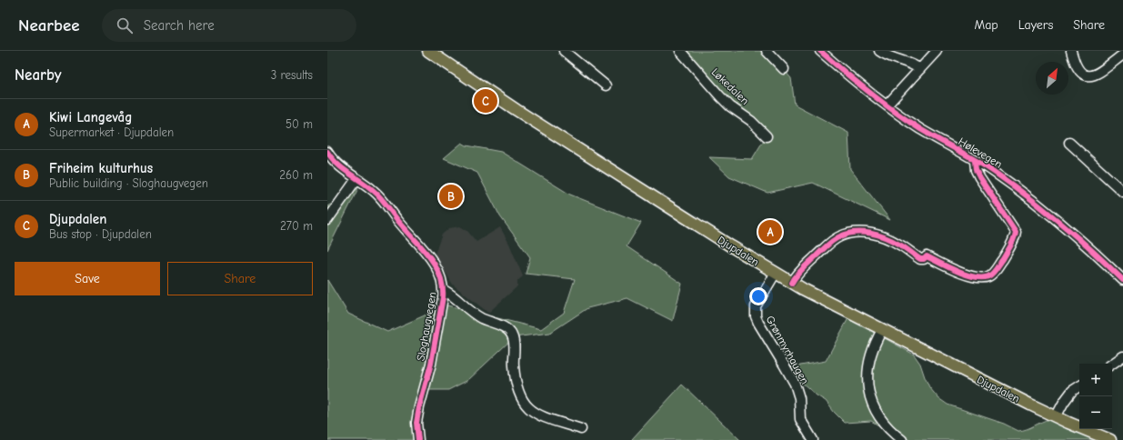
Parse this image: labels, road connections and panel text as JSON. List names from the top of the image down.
{
  "streets": {
    "main road": ["Djupdalen"],
    "street": [
      "Løkedalen",
      "Hølevegen",
      "Sloghaugvegen",
      "Grønmyrhaugen"
    ]
  },
  "crossings": [
    ["Djupdalen", "Grønmyrhaugen"]
  ],
  "north": "top right",
  "page": {
    "header": "Nearbee",
    "search": "Search here",
    "nav": ["Map", "Layers", "Share"],
    "heading": ["Nearby", "3 results"],
    "pins": ["C", "B", "A"],
    "list": [
      {
        "mark": "A",
        "name": "Kiwi Langevåg",
        "note": "Supermarket · Djupdalen",
        "value": "50 m"
      },
      {
        "mark": "B",
        "name": "Friheim kulturhus",
        "note": "Public building · Sloghaugvegen",
        "value": "260 m"
      },
      {
        "mark": "C",
        "name": "Djupdalen",
        "note": "Bus stop · Djupdalen",
        "value": "270 m"
      }
    ],
    "buttons": ["Save", "Share"],
    "map_buttons": ["+", "−"]
  }
}
